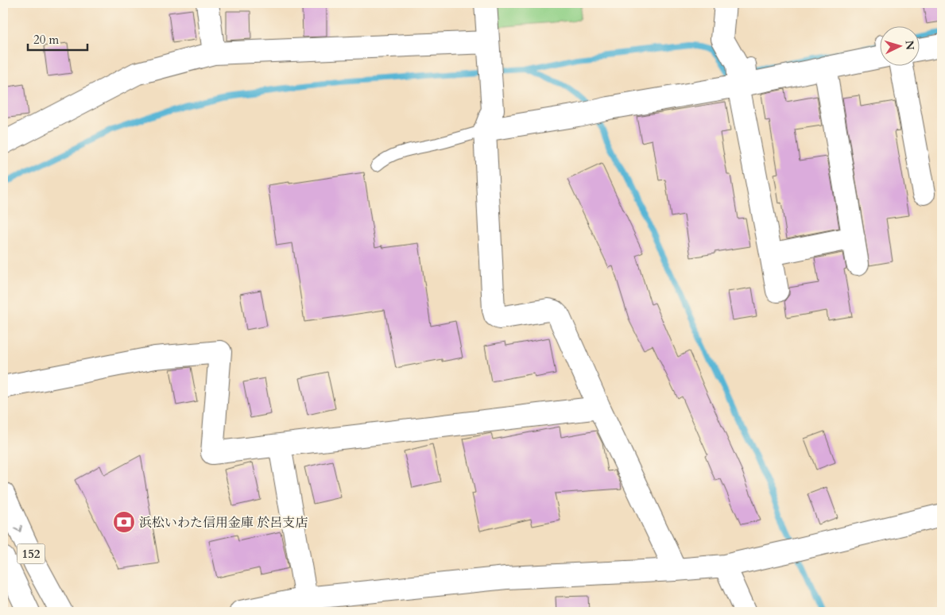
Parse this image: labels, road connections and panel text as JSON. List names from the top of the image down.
{
  "streets": {
    "main road": ["152"]
  },
  "places": {
    "bank": ["浜松いわた信用金庫 於呂支店"]
  },
  "scale_bar": "20 m",
  "north": "right"
}
